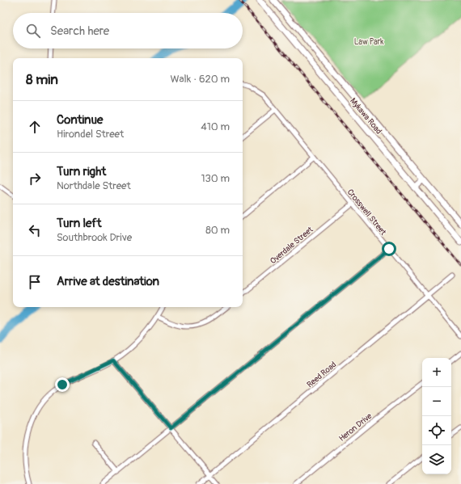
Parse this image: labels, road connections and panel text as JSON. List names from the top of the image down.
{
  "streets": {
    "main road": ["Mykawa Road"],
    "street": [
      "Crosswell Street",
      "Overdale Street",
      "Reed Road",
      "Heron Drive"
    ]
  },
  "crossings": [
    ["Crosswell Street", "Overdale Street"],
    ["Crosswell Street", "Reed Road"]
  ],
  "parks": ["Law Park"],
  "page": {
    "search": "Search here",
    "heading": ["8 min", "Walk · 620 m"],
    "list": [
      ["Continue", "Hirondel Street", "410 m"],
      ["Turn right", "Northdale Street", "130 m"],
      ["Turn left", "Southbrook Drive", "80 m"],
      "Arrive at destination"
    ],
    "map_buttons": ["+", "−"]
  }
}
